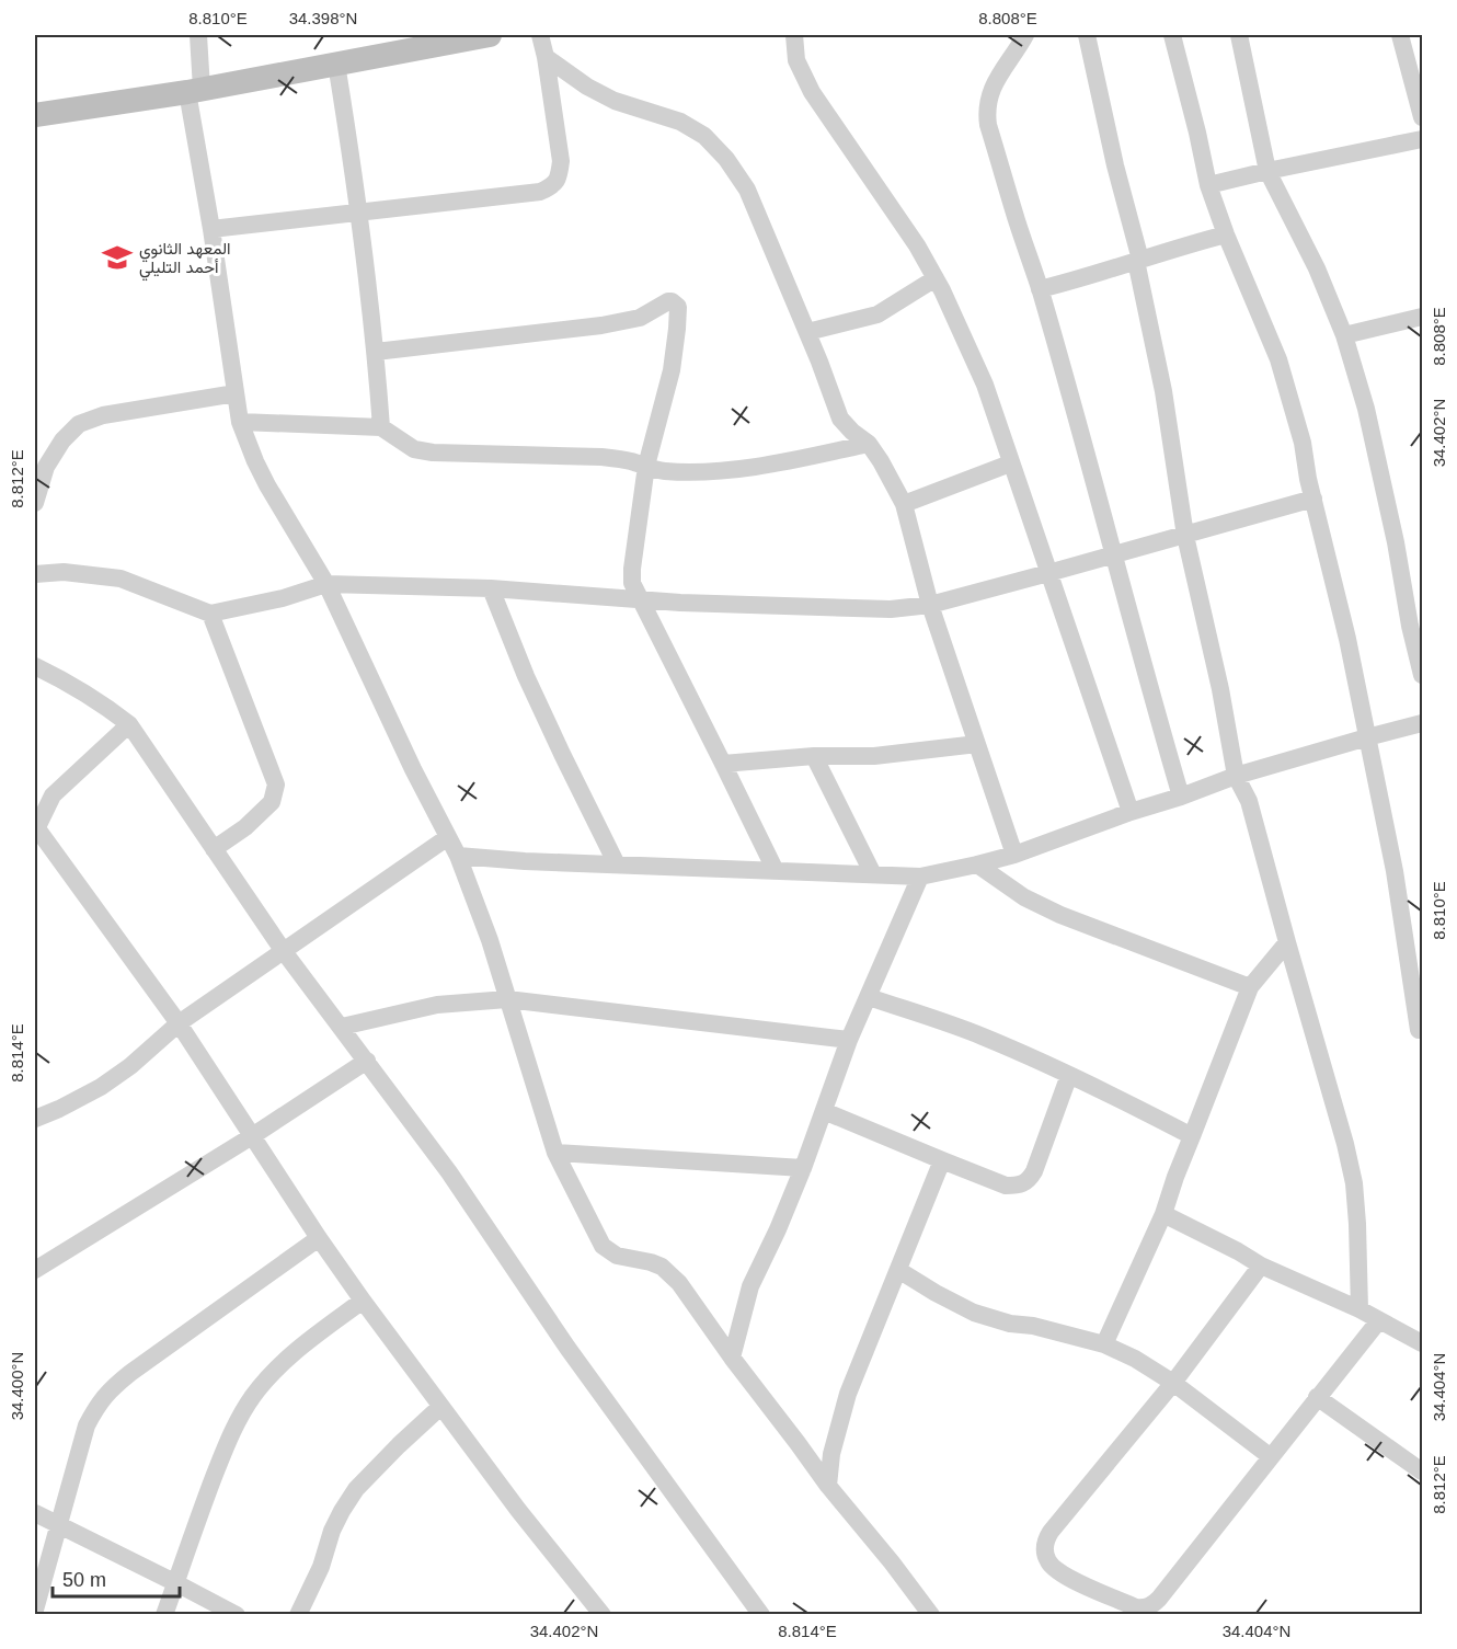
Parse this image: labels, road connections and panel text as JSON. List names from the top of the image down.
{
  "places": {
    "school or university": ["المعهد الثانوي أحمد التليلي"]
  },
  "scale_bar": "50 m",
  "coordinates": [
    "8.810°E",
    "34.398°N",
    "8.808°E",
    "34.402°N",
    "8.812°E",
    "8.814°E",
    "34.400°N",
    "34.404°N"
  ]
}
